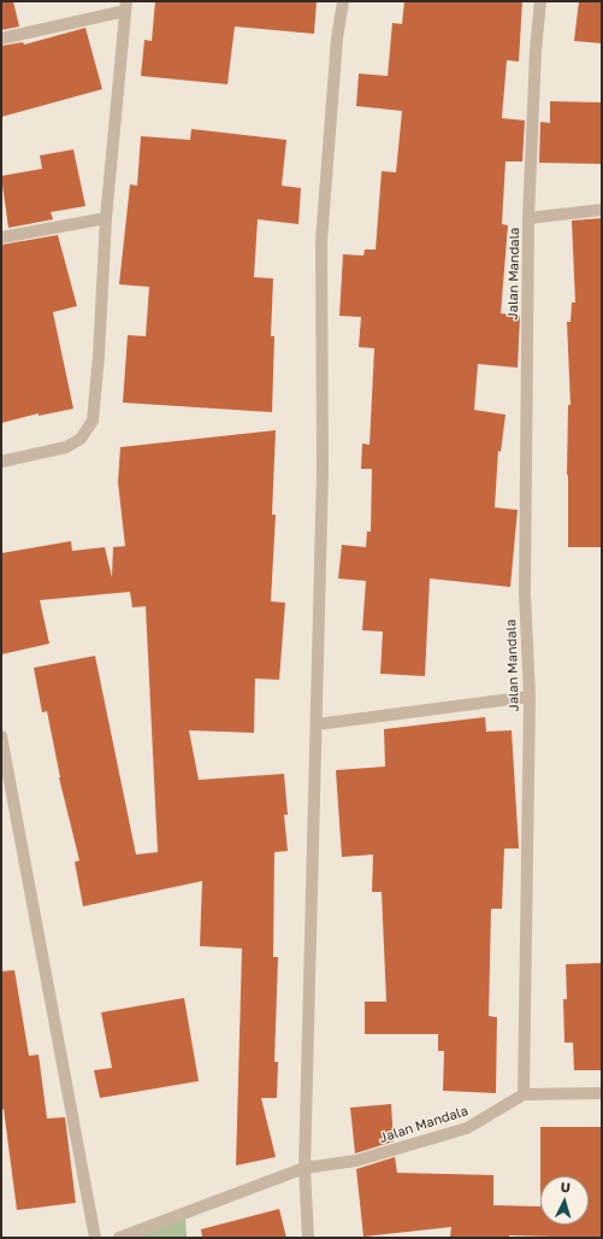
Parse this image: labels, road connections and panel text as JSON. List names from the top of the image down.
{
  "streets": {
    "street": ["Jalan Mandala"]
  },
  "north": "top"
}
